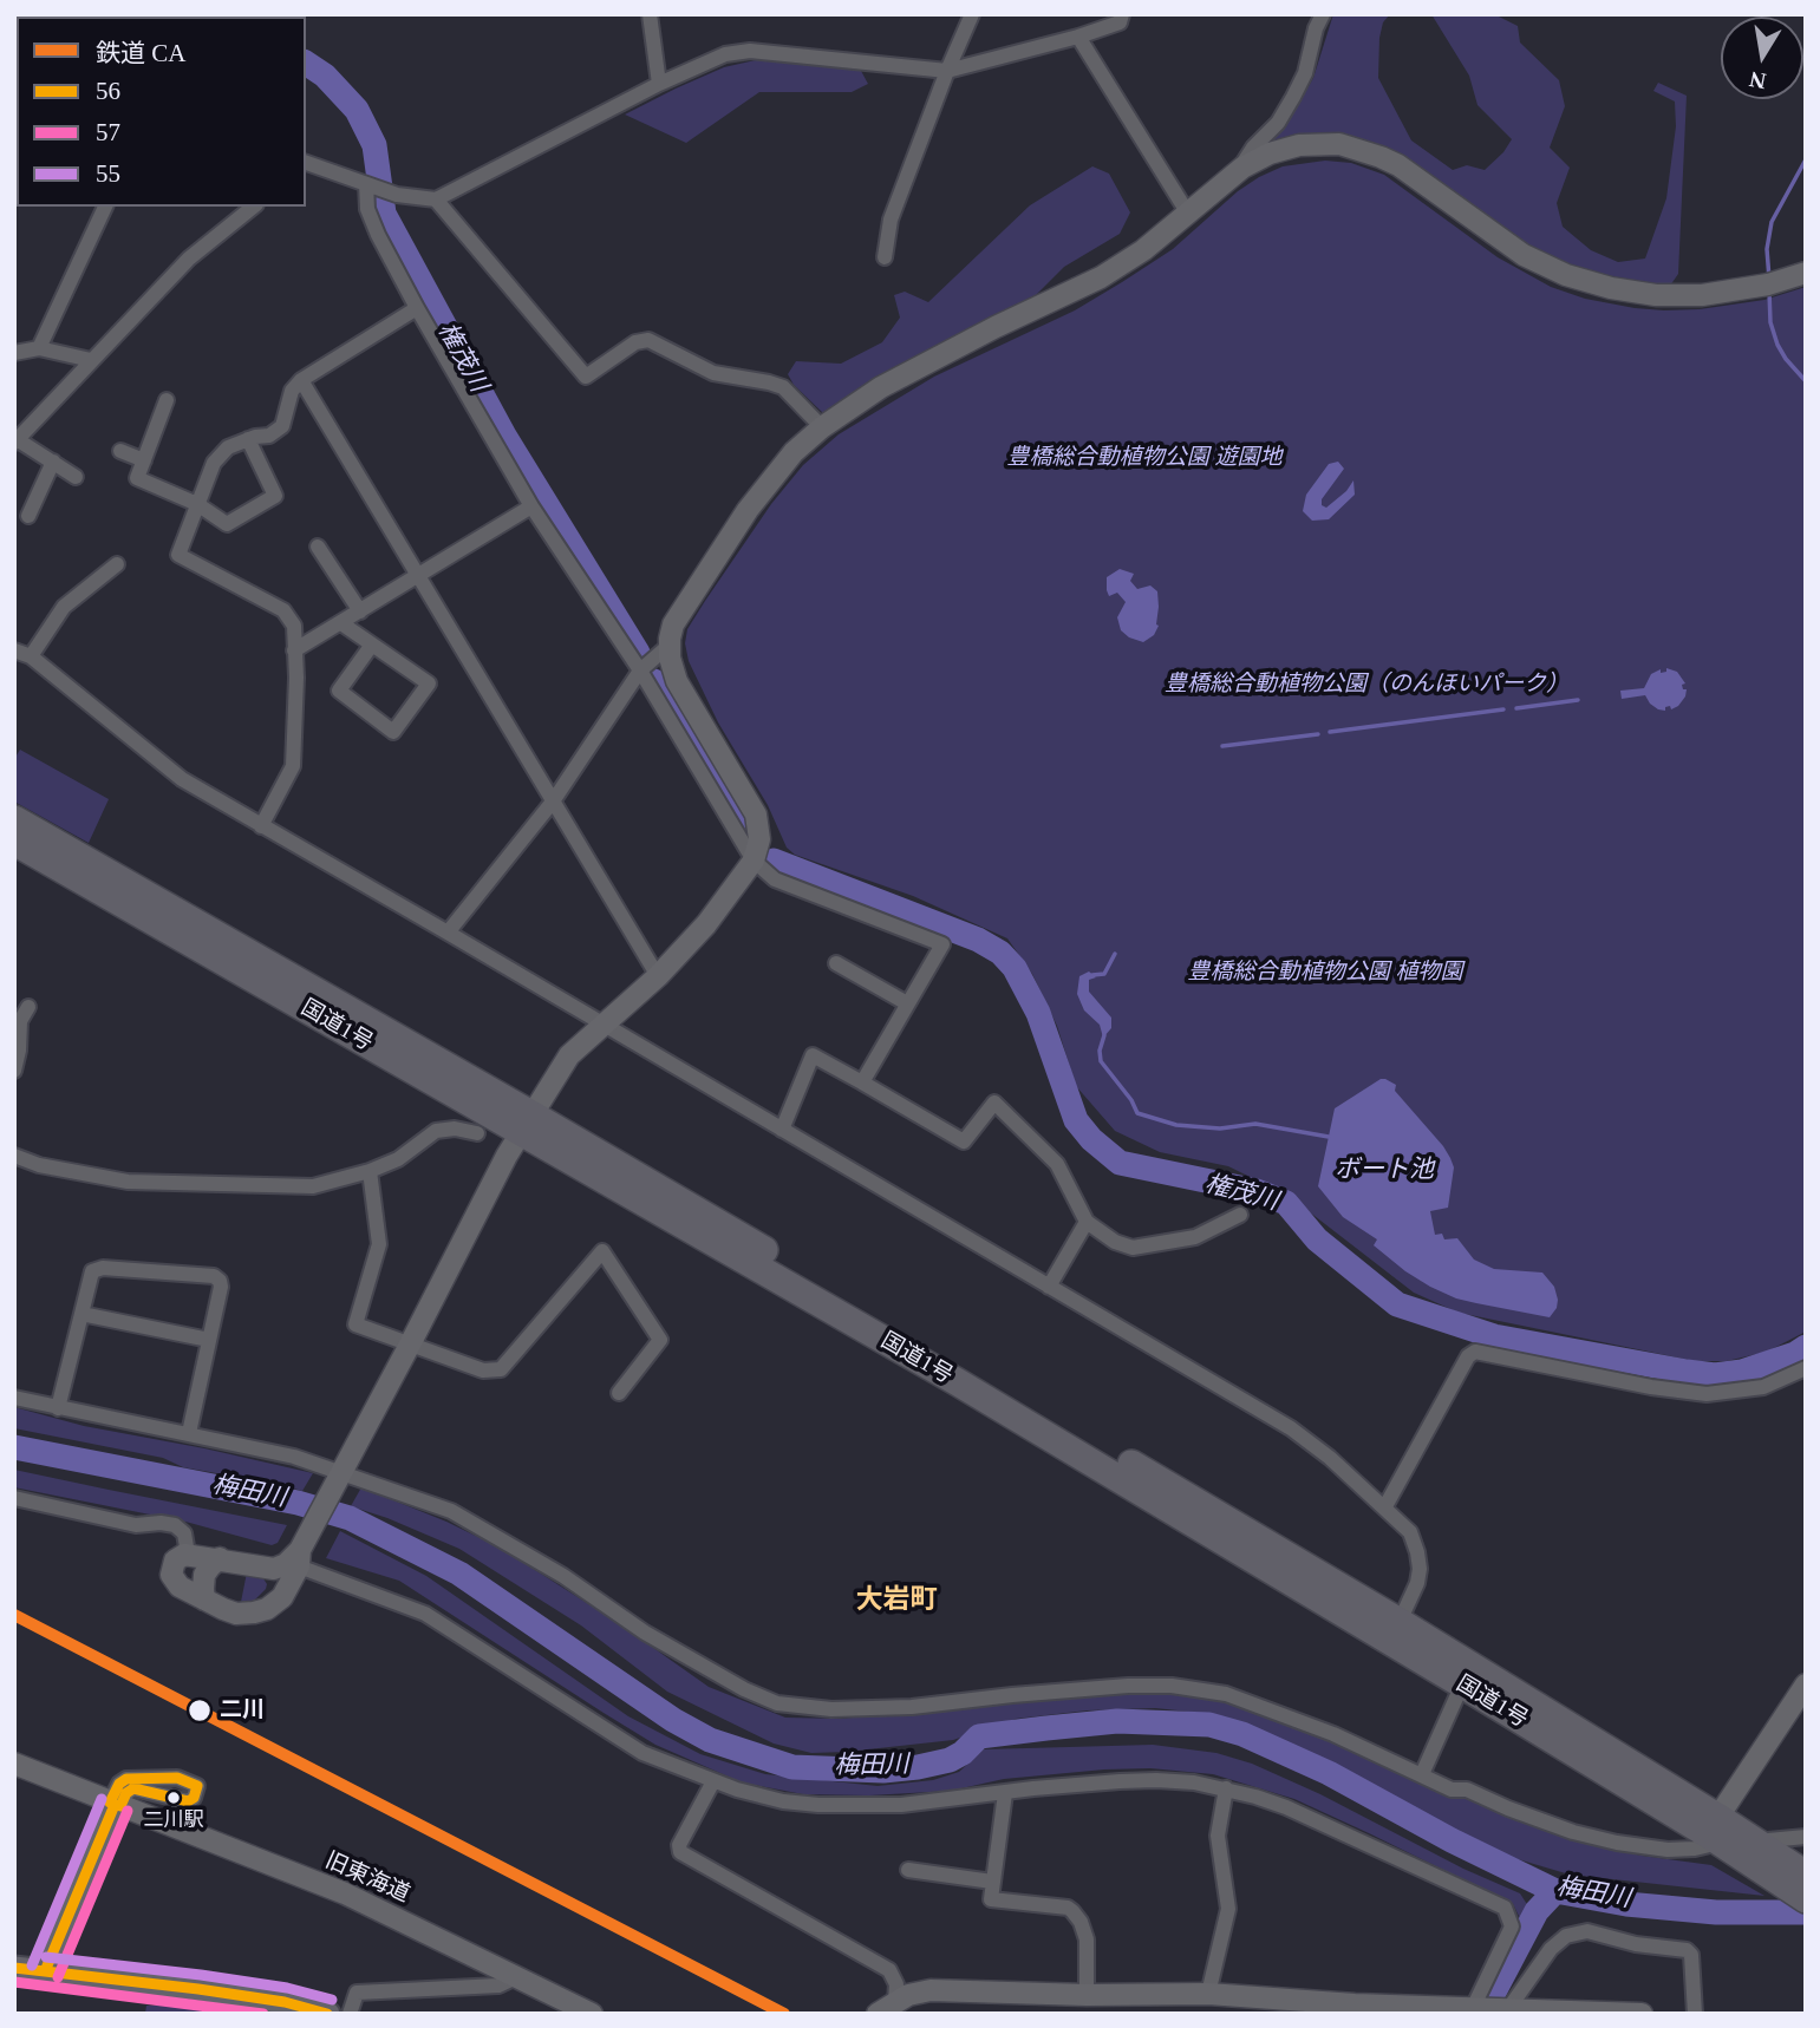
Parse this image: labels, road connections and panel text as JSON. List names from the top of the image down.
{
  "streets": {
    "highway": ["国道1号"],
    "street": ["旧東海道"]
  },
  "districts": ["大岩町"],
  "water": ["権茂川", "ボート池", "梅田川"],
  "parks": ["豊橋総合動植物公園 遊園地", "豊橋総合動植物公園（のんほいパーク）", "豊橋総合動植物公園 植物園"],
  "places": ["二川", "二川駅"],
  "lines": [
    "rail line CA",
    "transit line 56",
    "transit line 55",
    "transit line 57"
  ],
  "legend": [
    "鉄道 CA",
    "56",
    "57",
    "55"
  ],
  "north": "bottom"
}
